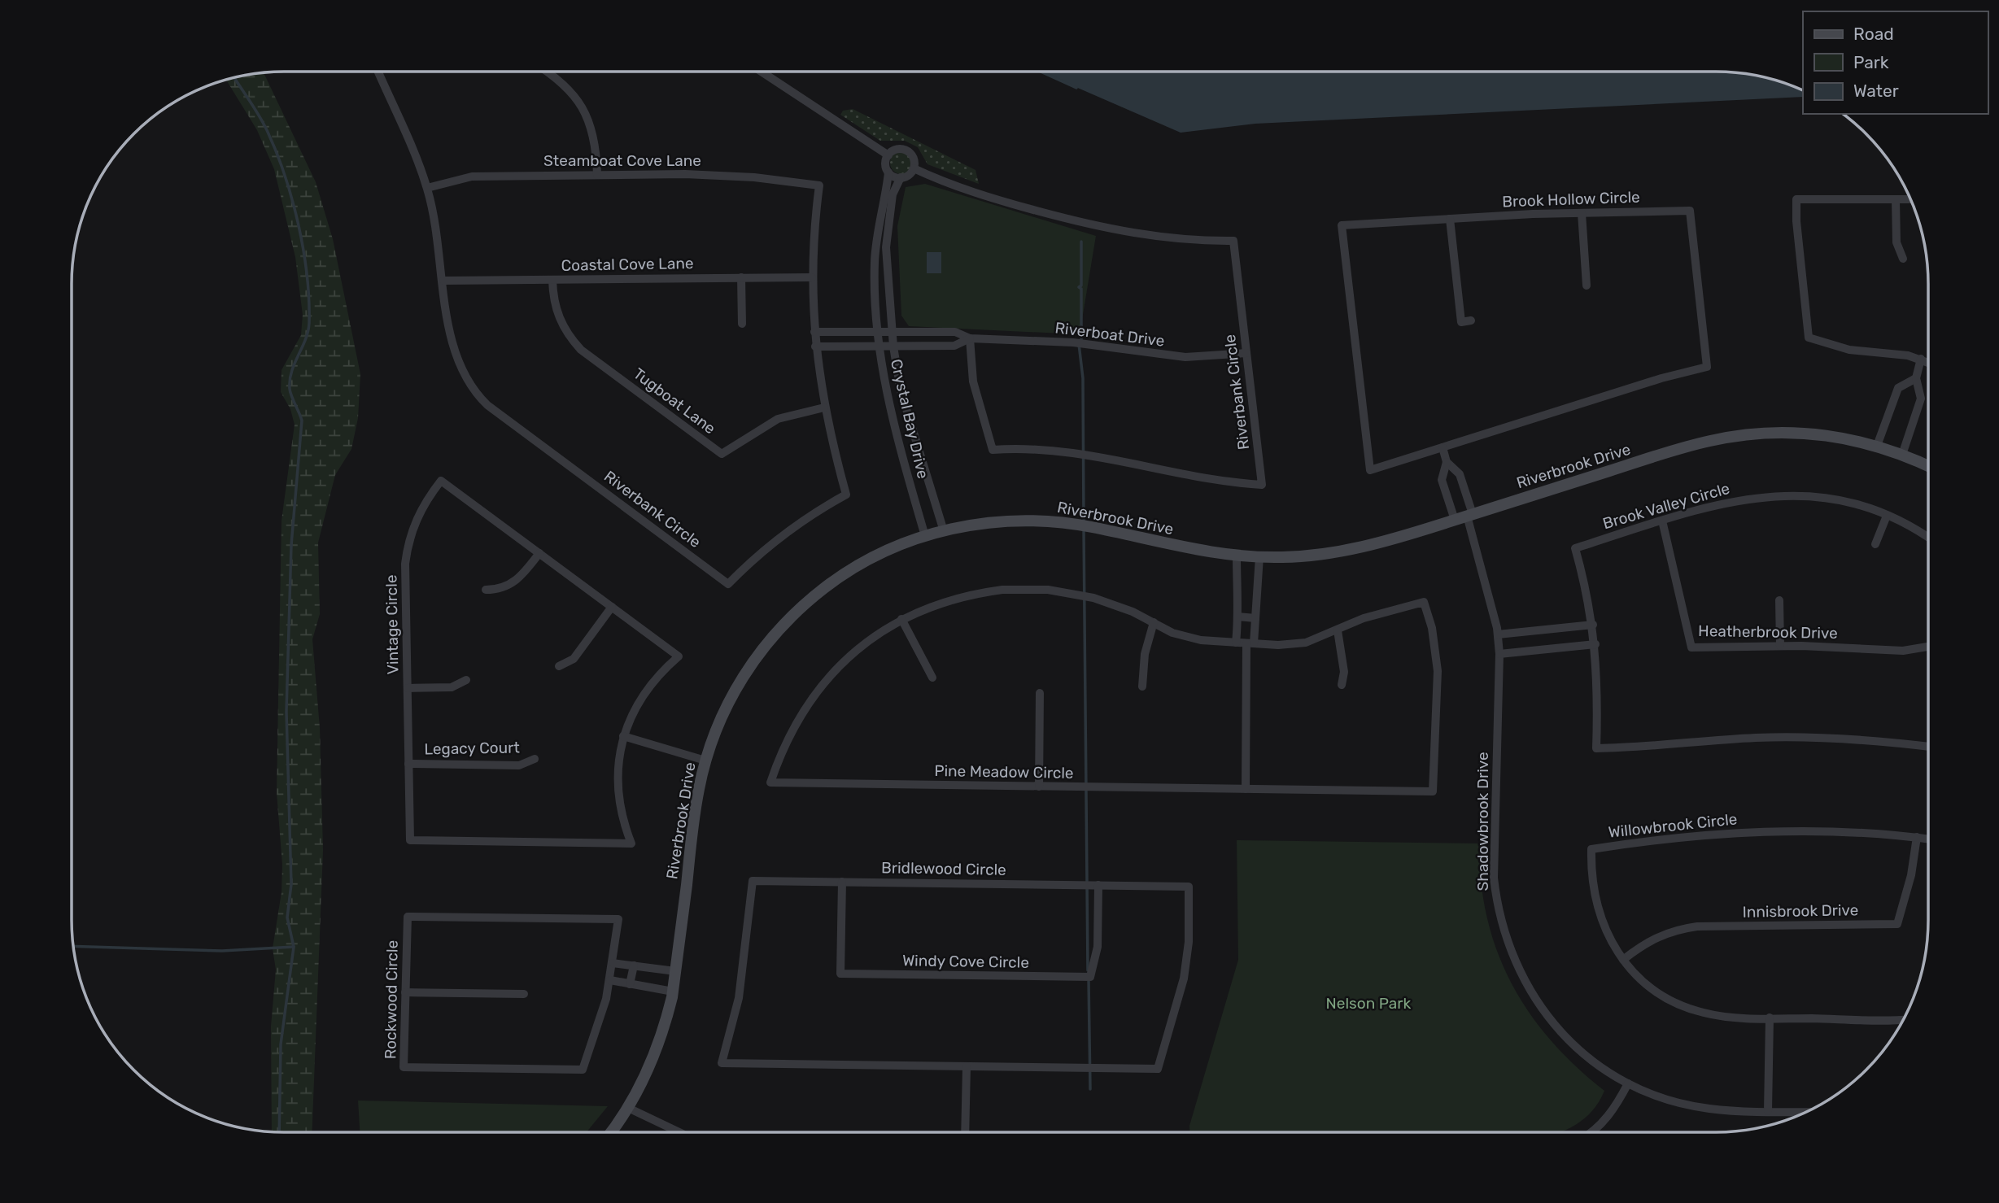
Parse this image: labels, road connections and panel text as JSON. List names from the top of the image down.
{
  "streets": {
    "street": [
      "Steamboat Cove Lane",
      "Brook Hollow Circle",
      "Coastal Cove Lane",
      "Riverboat Drive",
      "Riverbank Circle",
      "Tugboat Lane",
      "Crystal Bay Drive",
      "Riverbrook Drive",
      "Brook Valley Circle",
      "Vintage Circle",
      "Heatherbrook Drive",
      "Legacy Court",
      "Pine Meadow Circle",
      "Shadowbrook Drive",
      "Willowbrook Circle",
      "Bridlewood Circle",
      "Innisbrook Drive",
      "Windy Cove Circle",
      "Rockwood Circle"
    ]
  },
  "crossings": [
    ["Steamboat Cove Lane", "Riverbank Circle"],
    ["Coastal Cove Lane", "Riverbank Circle"],
    ["Coastal Cove Lane", "Tugboat Lane"],
    ["Riverboat Drive", "Riverbank Circle"],
    ["Riverbank Circle", "Tugboat Lane"],
    ["Riverbank Circle", "Crystal Bay Drive"],
    ["Crystal Bay Drive", "Riverbrook Drive"],
    ["Riverbrook Drive", "Shadowbrook Drive"],
    ["Brook Valley Circle", "Heatherbrook Drive"],
    ["Vintage Circle", "Legacy Court"],
    ["Willowbrook Circle", "Innisbrook Drive"],
    ["Bridlewood Circle", "Windy Cove Circle"]
  ],
  "parks": ["Nelson Park"],
  "legend": ["Road", "Park", "Water"]
}
